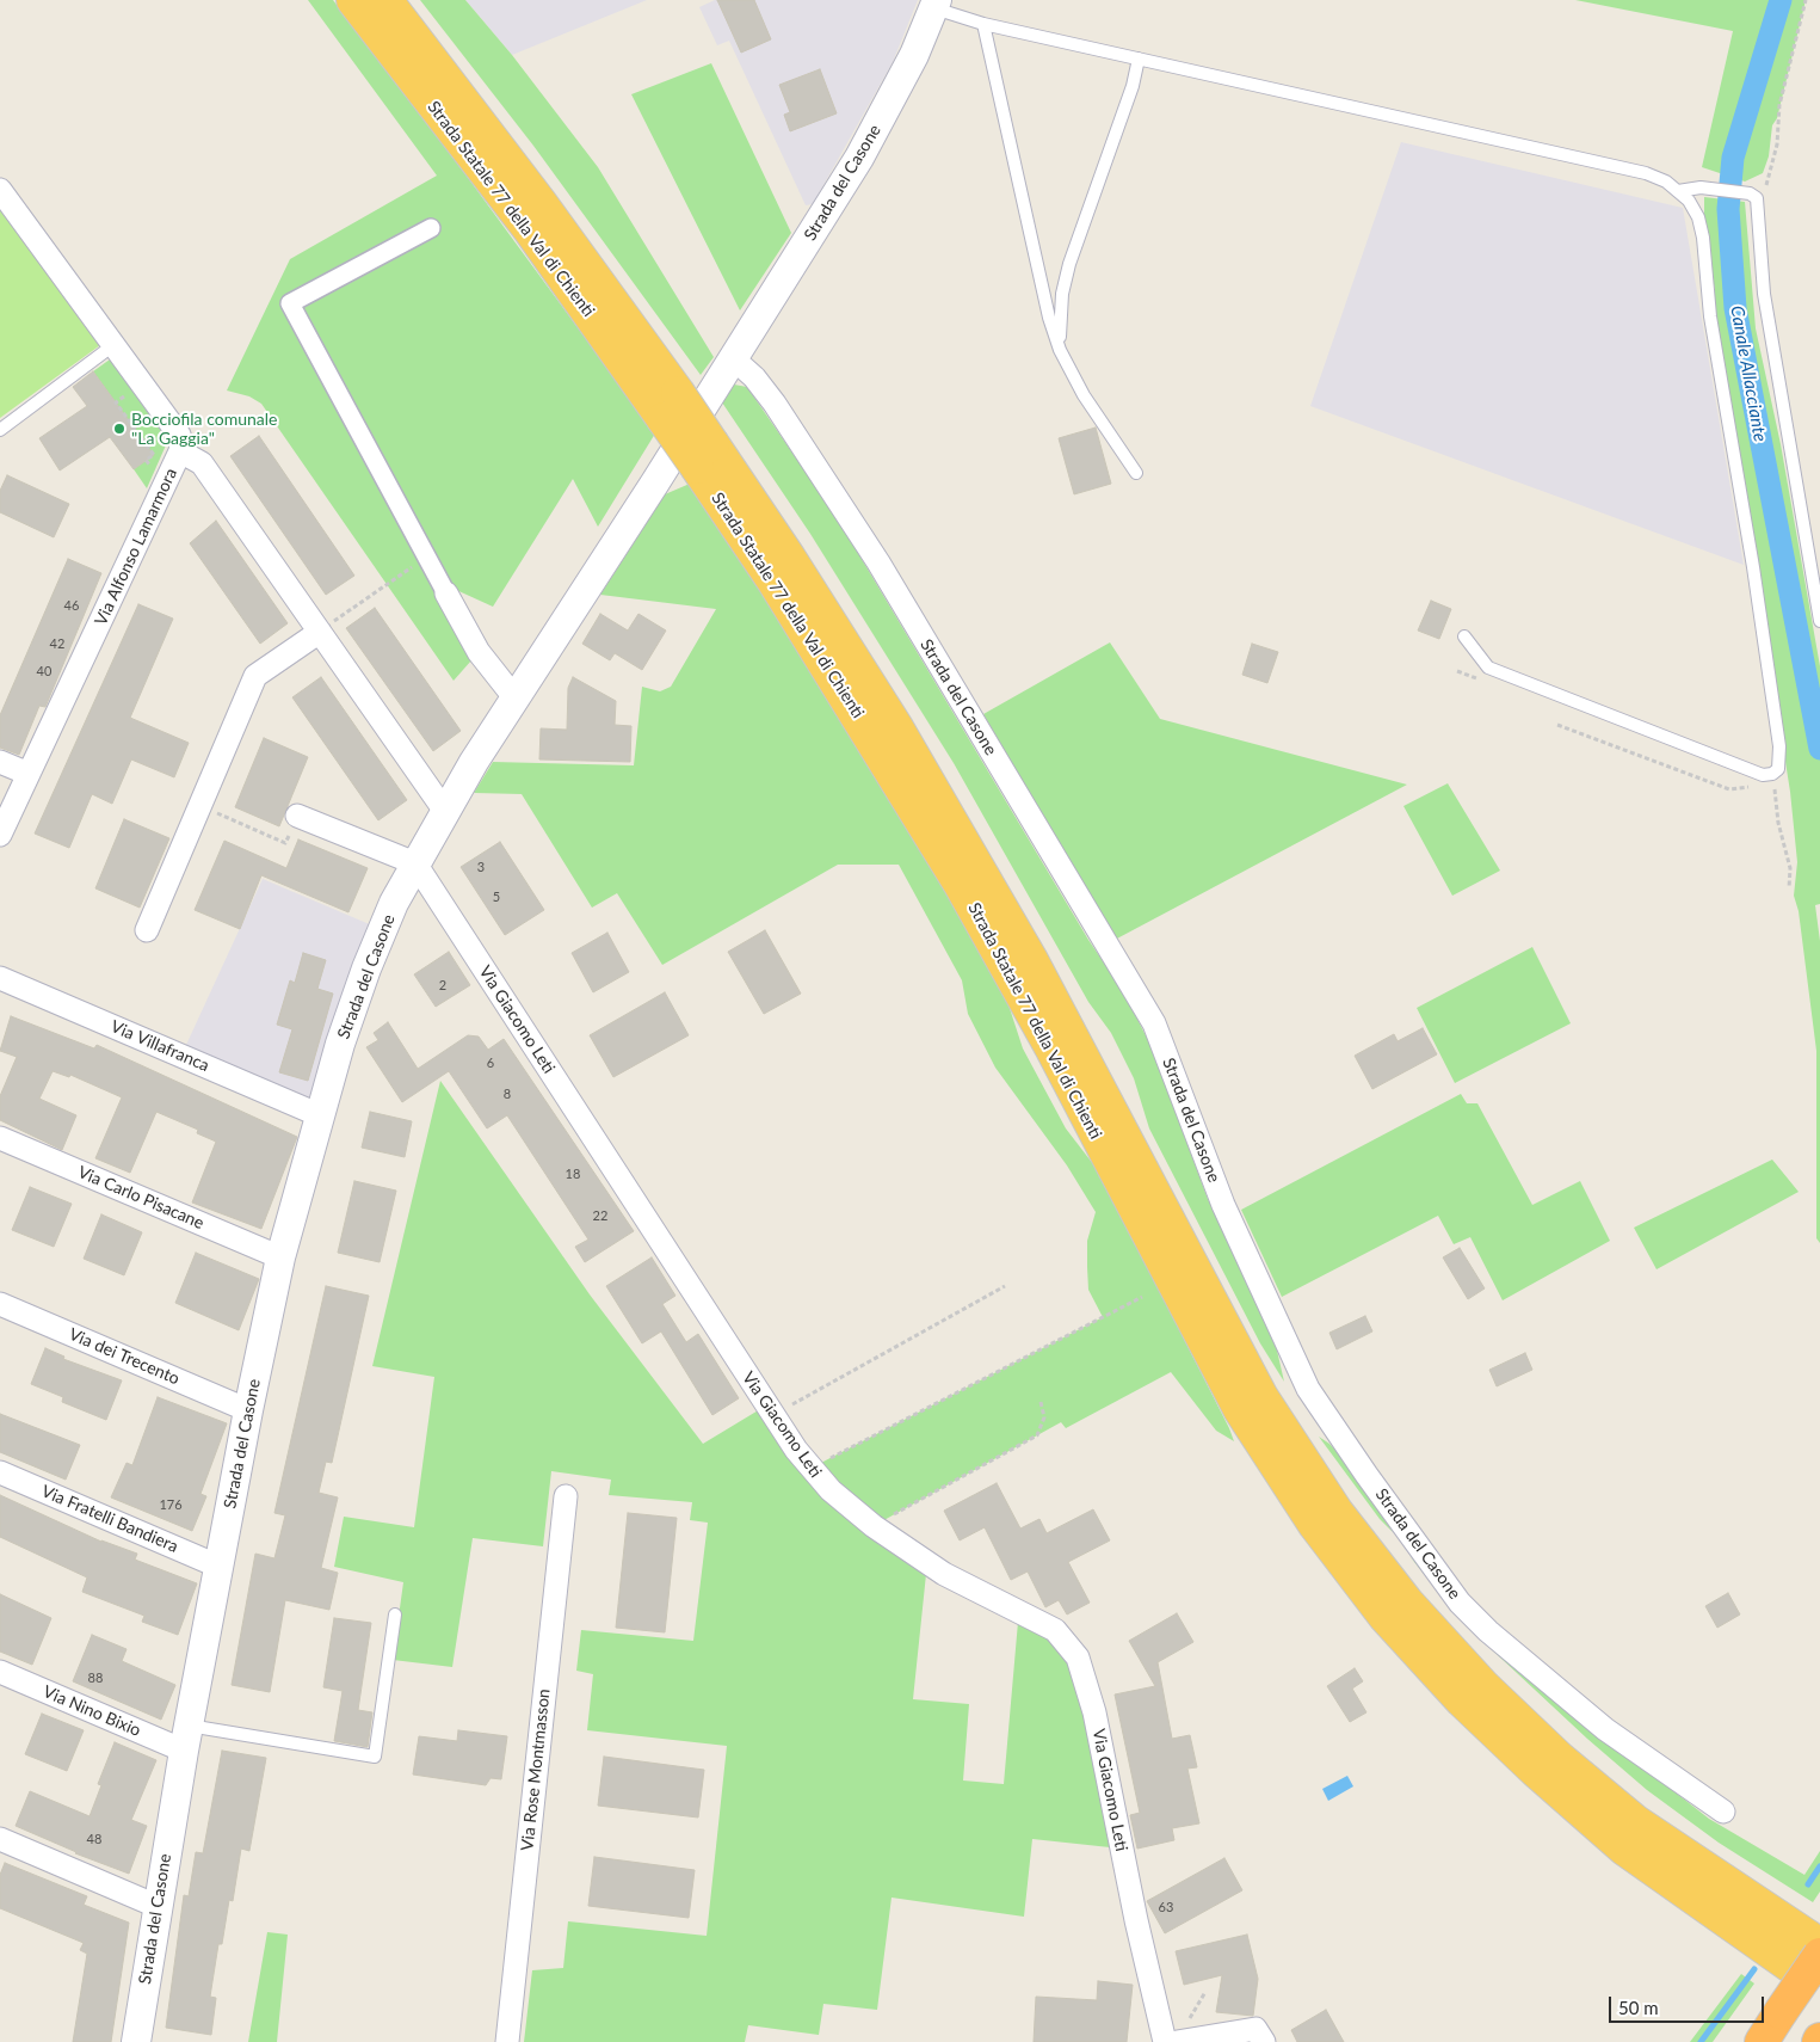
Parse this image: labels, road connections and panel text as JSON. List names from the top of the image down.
{
  "streets": {
    "highway": ["Strada Statale 77 della Val di Chienti"],
    "street": [
      "Strada del Casone",
      "Via Alfonso Lamarmora",
      "Via Giacomo Leti",
      "Via Villafranca",
      "Via Carlo Pisacane",
      "Via dei Trecento",
      "Via Fratelli Bandiera",
      "Via Nino Bixio",
      "Via Rose Montmasson"
    ]
  },
  "crossings": [
    ["Strada del Casone", "Via Giacomo Leti"],
    ["Strada del Casone", "Via Villafranca"],
    ["Strada del Casone", "Via Carlo Pisacane"],
    ["Strada del Casone", "Via dei Trecento"],
    ["Strada del Casone", "Via Fratelli Bandiera"],
    ["Strada del Casone", "Via Nino Bixio"]
  ],
  "water": ["Canale Allacciante"],
  "places": ["Bocciofila comunale \"La Gaggia\""],
  "house_numbers": [
    "46",
    "42",
    "40",
    "3",
    "5",
    "2",
    "6",
    "8",
    "18",
    "22",
    "176",
    "88",
    "48",
    "63"
  ],
  "scale_bar": "50 m"
}
